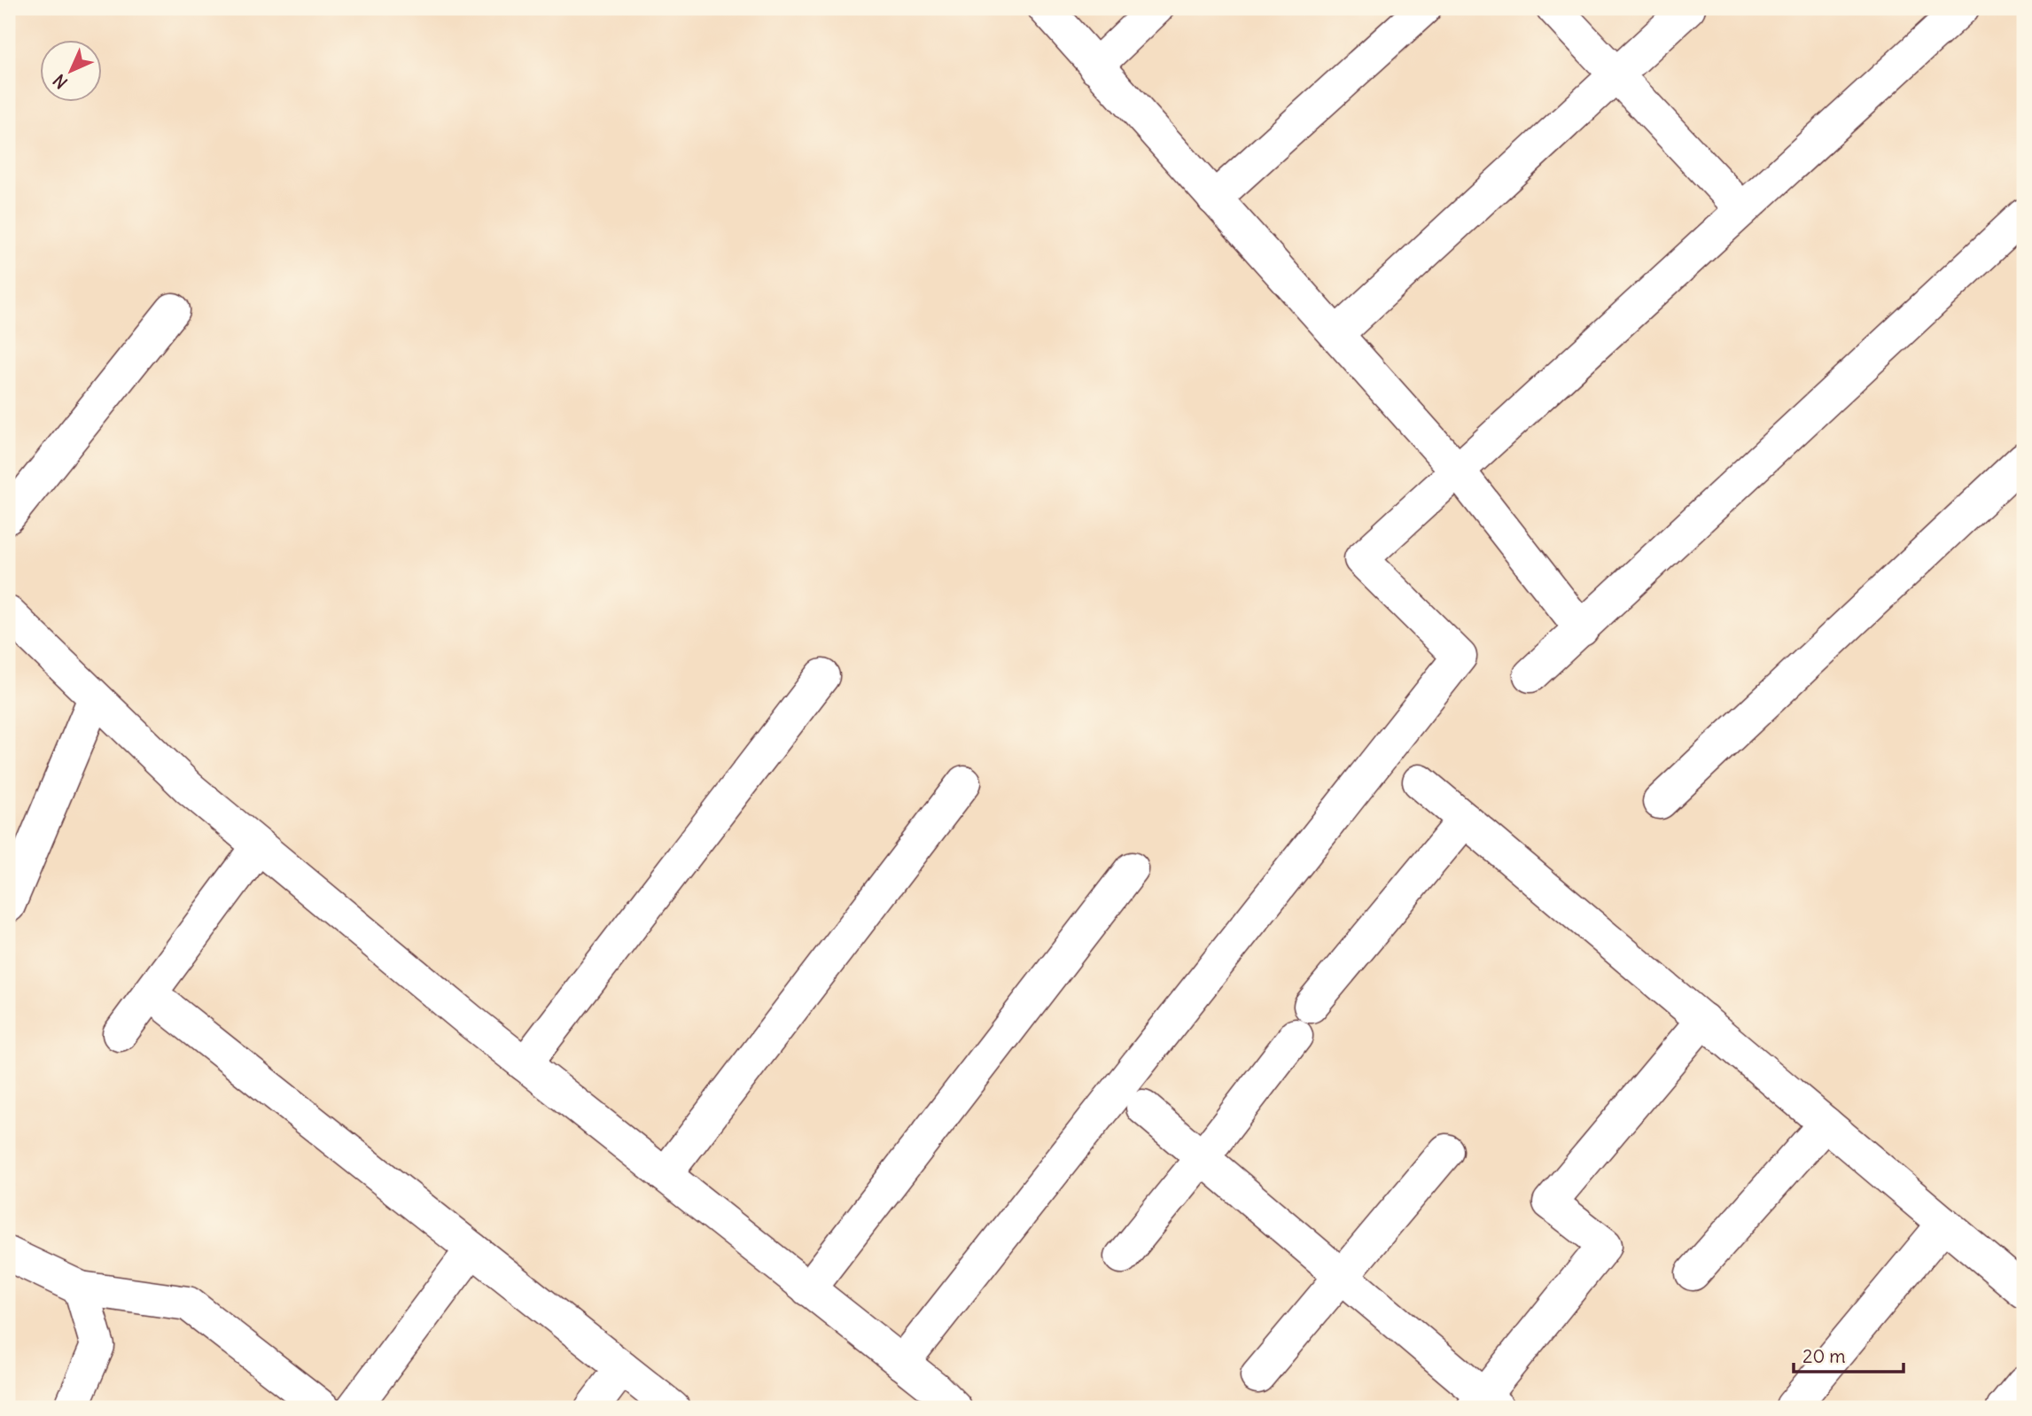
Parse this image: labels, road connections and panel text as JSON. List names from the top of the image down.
{
  "scale_bar": "20 m",
  "north": "bottom left"
}
